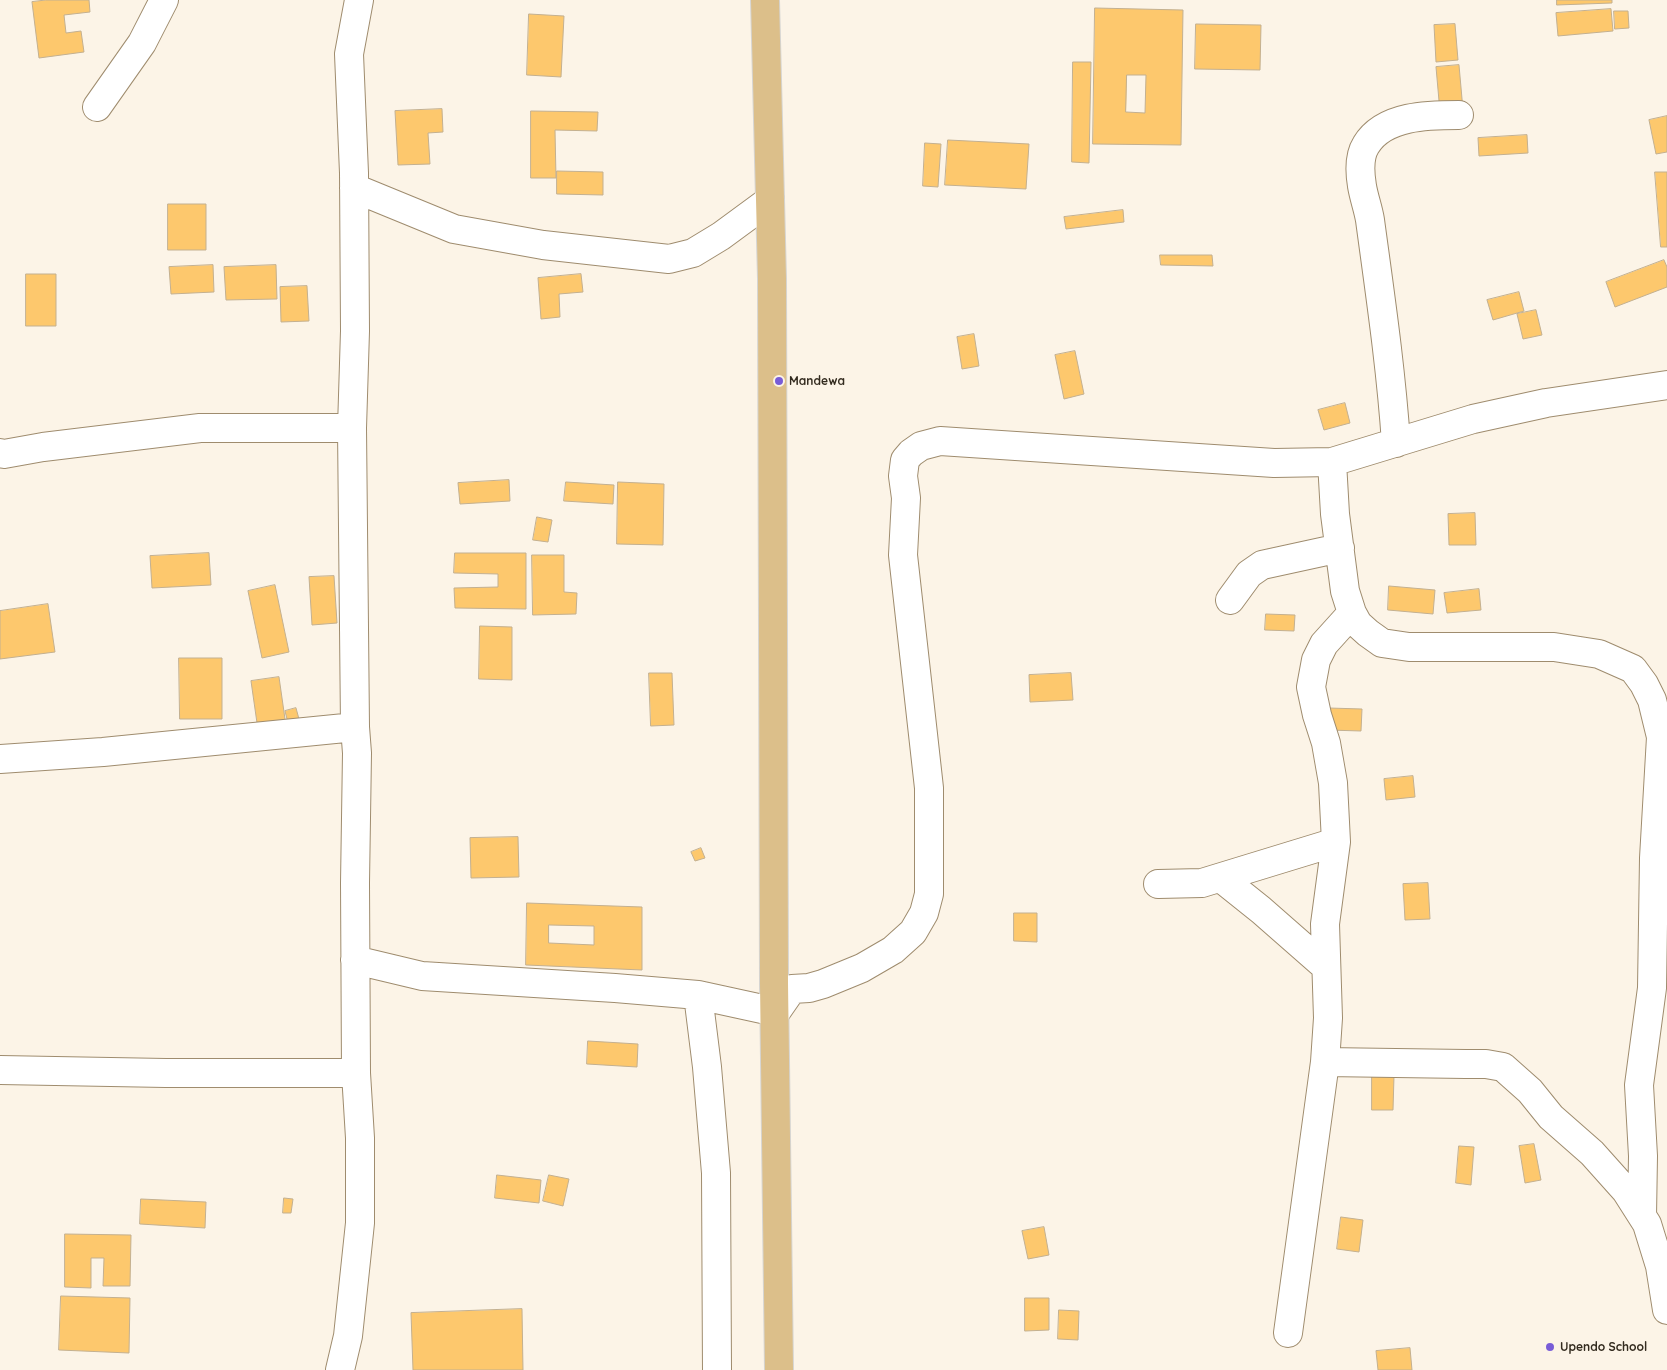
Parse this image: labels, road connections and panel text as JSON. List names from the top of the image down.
{
  "places": ["Mandewa", "Upendo School"]
}
